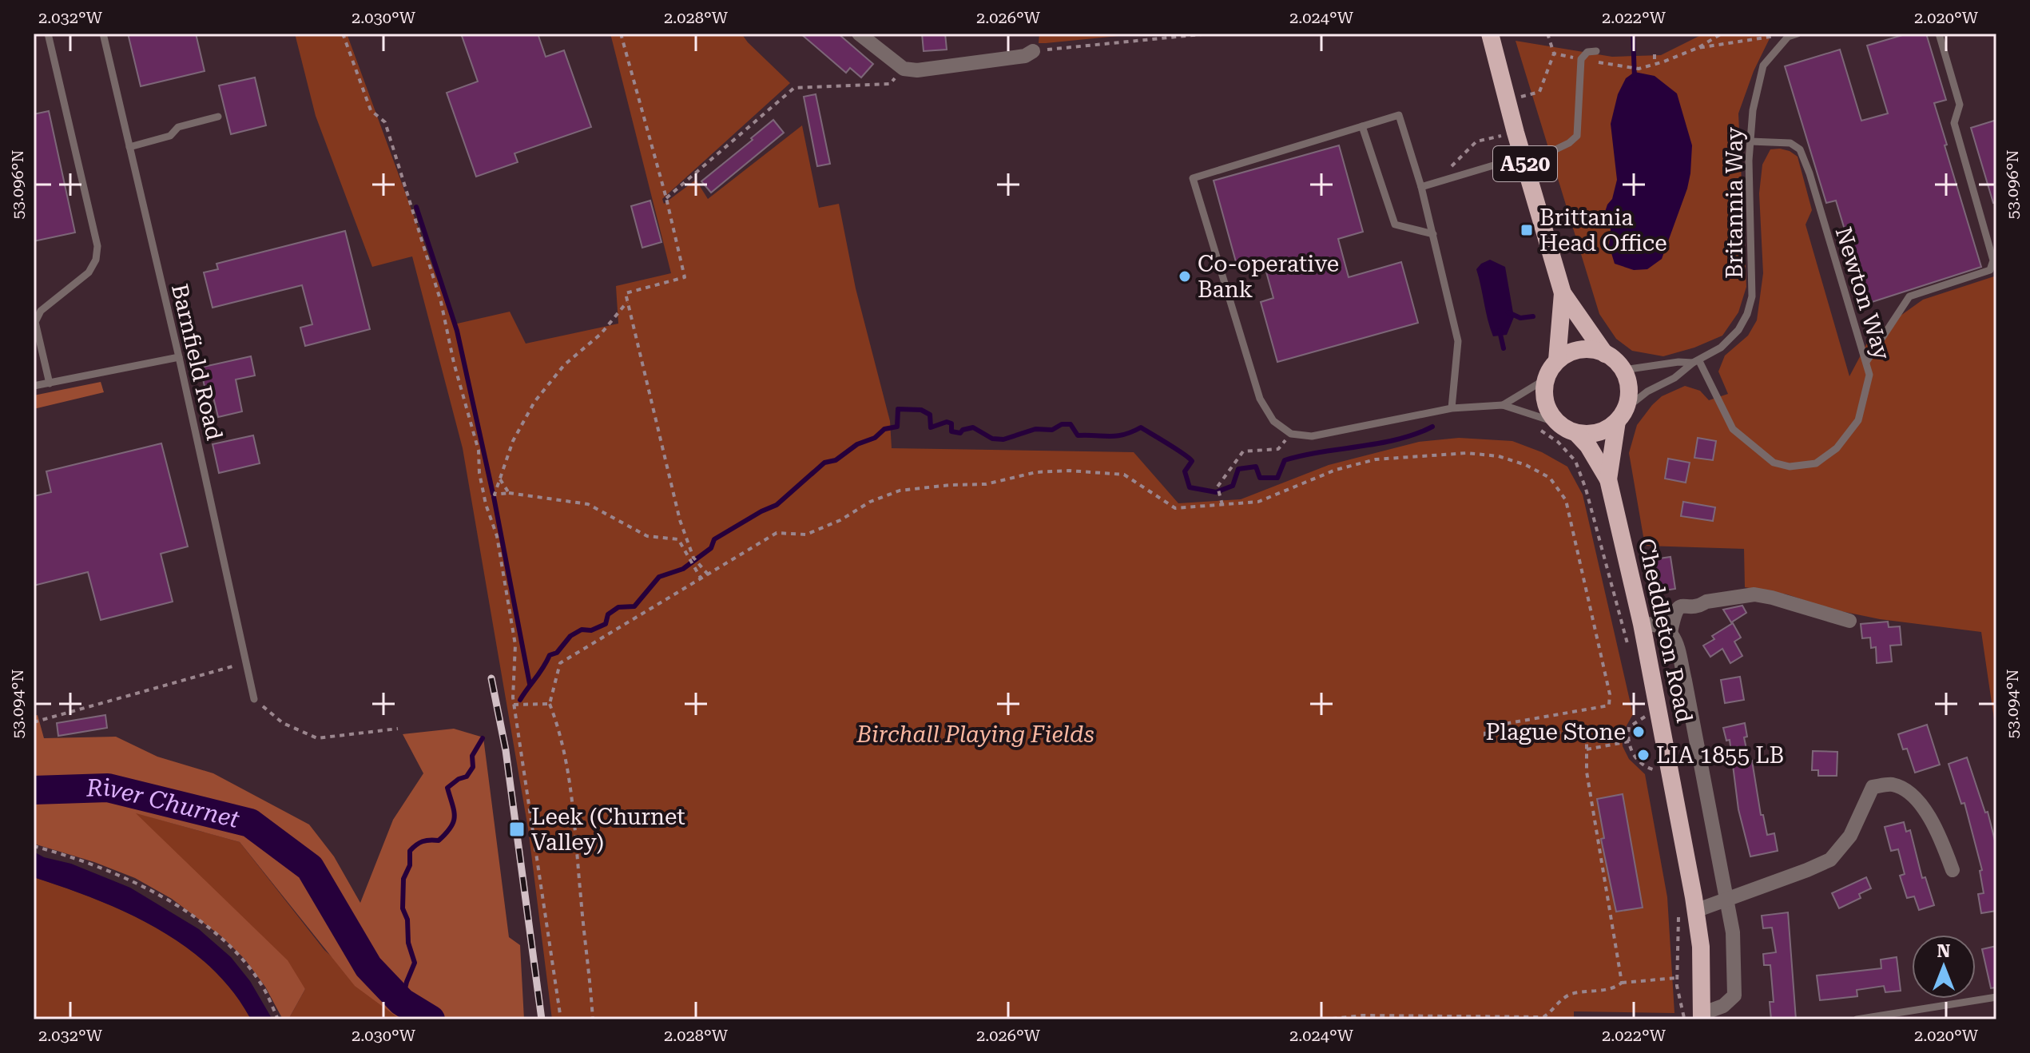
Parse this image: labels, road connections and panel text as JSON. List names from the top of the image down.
{
  "streets": {
    "highway": ["A520", "Cheddleton Road"],
    "lane": ["Britannia Way", "Newton Way", "Barnfield Road"]
  },
  "crossings": [
    ["A520", "Britannia Way"],
    ["A520", "Cheddleton Road"],
    ["Britannia Way", "Newton Way"],
    ["Britannia Way", "Cheddleton Road"]
  ],
  "water": ["River Churnet"],
  "parks": ["Birchall Playing Fields"],
  "places": {
    "transit": ["Brittania Head Office", "Leek (Churnet Valley)"],
    "other": ["Co-operative Bank", "Plague Stone", "LIA 1855 LB"]
  },
  "north": "top",
  "coordinates": [
    "2.032°W",
    "2.030°W",
    "2.028°W",
    "2.026°W",
    "2.024°W",
    "2.022°W",
    "2.020°W",
    "53.096°N",
    "53.094°N"
  ]
}
